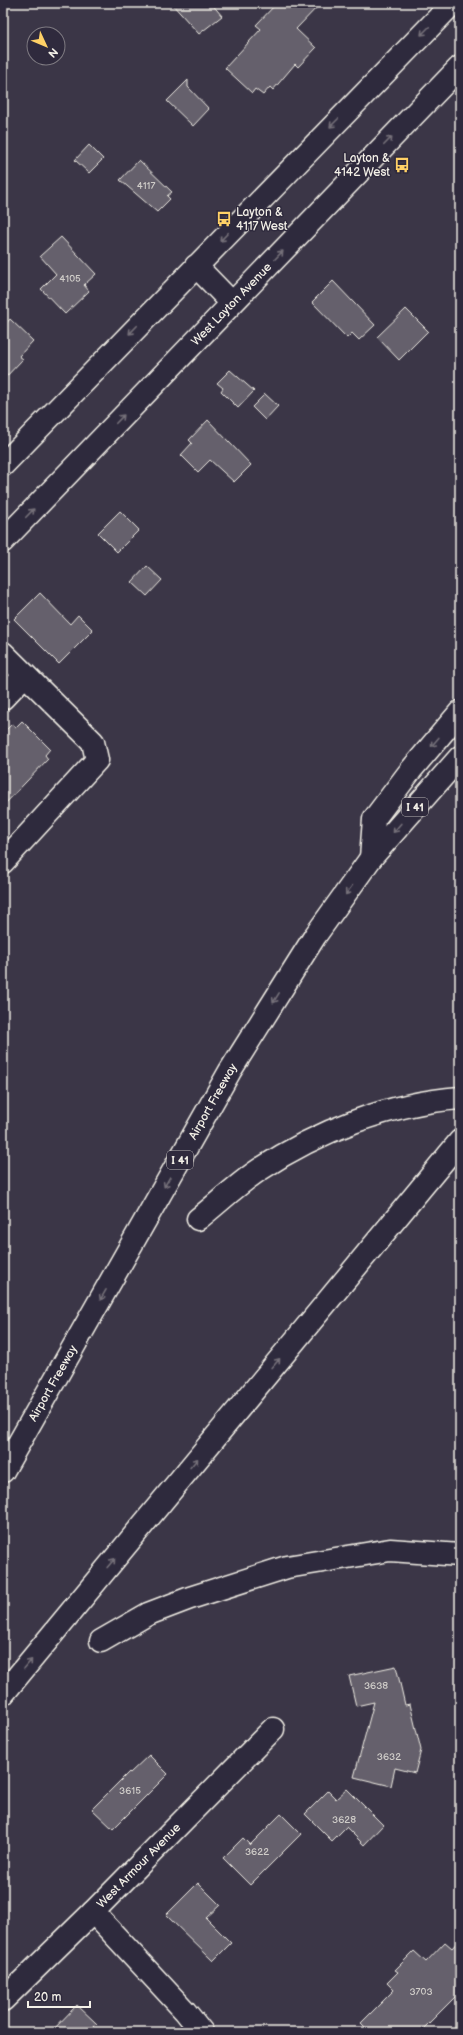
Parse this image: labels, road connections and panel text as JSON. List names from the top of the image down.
{
  "streets": {
    "main road": [
      "West Layton Avenue",
      "I 41",
      "Airport Freeway",
      "West Armour Avenue"
    ]
  },
  "places": {
    "bus stop": ["Layton & 4142 West", "Layton & 4117 West"]
  },
  "house_numbers": [
    "4117",
    "4105",
    "3638",
    "3632",
    "3615",
    "3628",
    "3622",
    "3703"
  ],
  "scale_bar": "20 m",
  "north": "bottom right"
}
